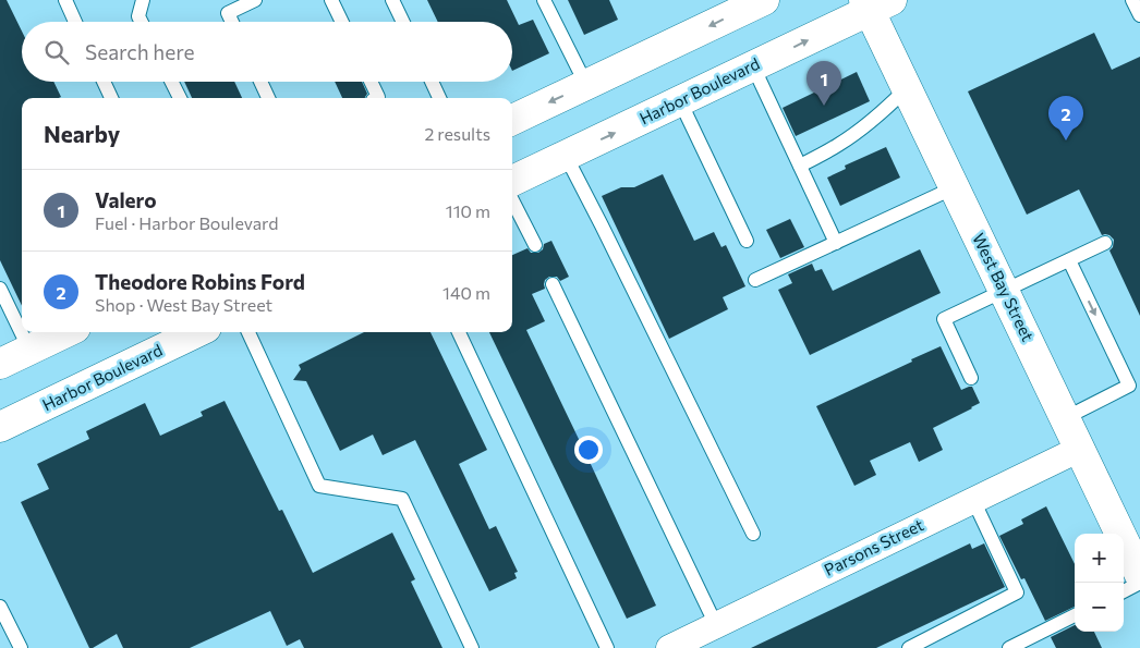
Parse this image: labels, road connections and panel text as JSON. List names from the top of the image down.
{
  "streets": {
    "main road": ["Harbor Boulevard", "West Bay Street"],
    "street": ["Parsons Street"]
  },
  "crossings": [
    ["Harbor Boulevard", "West Bay Street"],
    ["West Bay Street", "Parsons Street"]
  ],
  "page": {
    "search": "Search here",
    "pins": ["1", "2"],
    "heading": ["Nearby", "2 results"],
    "list": [
      {
        "mark": "1",
        "name": "Valero",
        "note": "Fuel · Harbor Boulevard",
        "value": "110 m"
      },
      {
        "mark": "2",
        "name": "Theodore Robins Ford",
        "note": "Shop · West Bay Street",
        "value": "140 m"
      }
    ],
    "map_buttons": ["+", "−"]
  }
}
